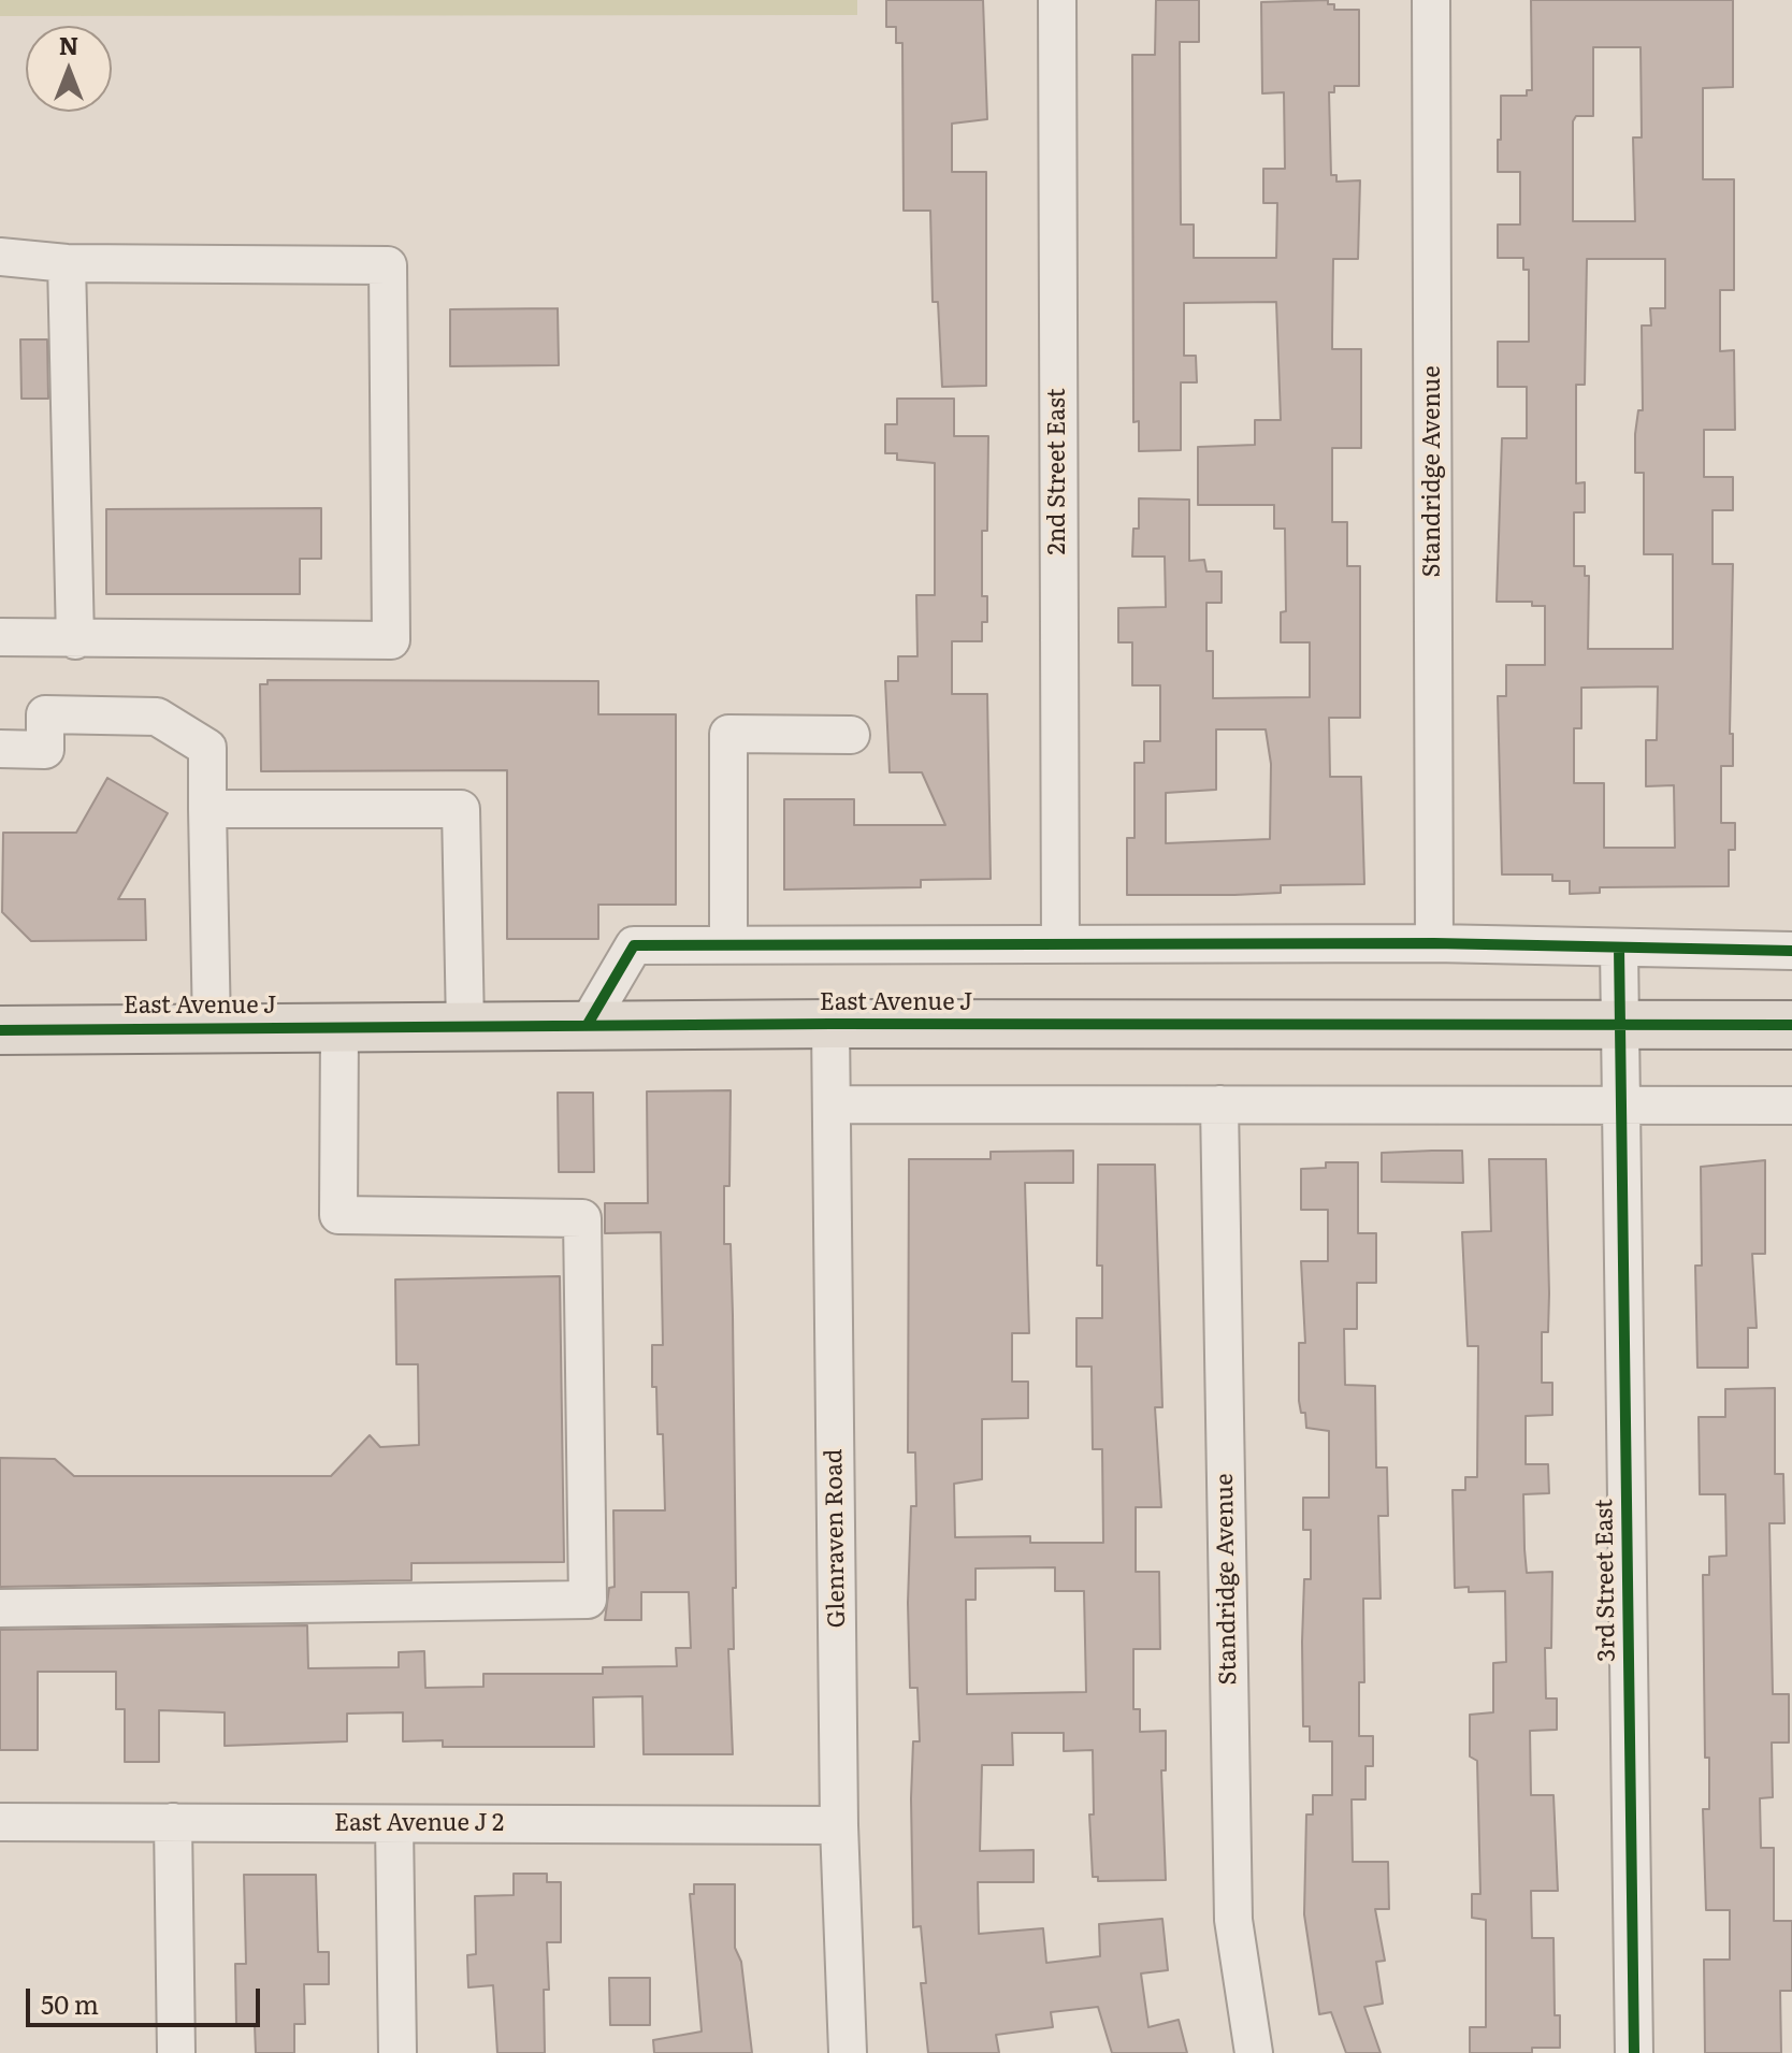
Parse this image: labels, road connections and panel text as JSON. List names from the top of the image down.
{
  "streets": {
    "main road": ["East Avenue J"],
    "street": [
      "2nd Street East",
      "Standridge Avenue",
      "Glenraven Road",
      "3rd Street East",
      "East Avenue J 2"
    ]
  },
  "crossings": [
    ["East Avenue J", "Glenraven Road"],
    ["East Avenue J", "3rd Street East"],
    ["Glenraven Road", "East Avenue J 2"]
  ],
  "scale_bar": "50 m",
  "north": "top"
}
